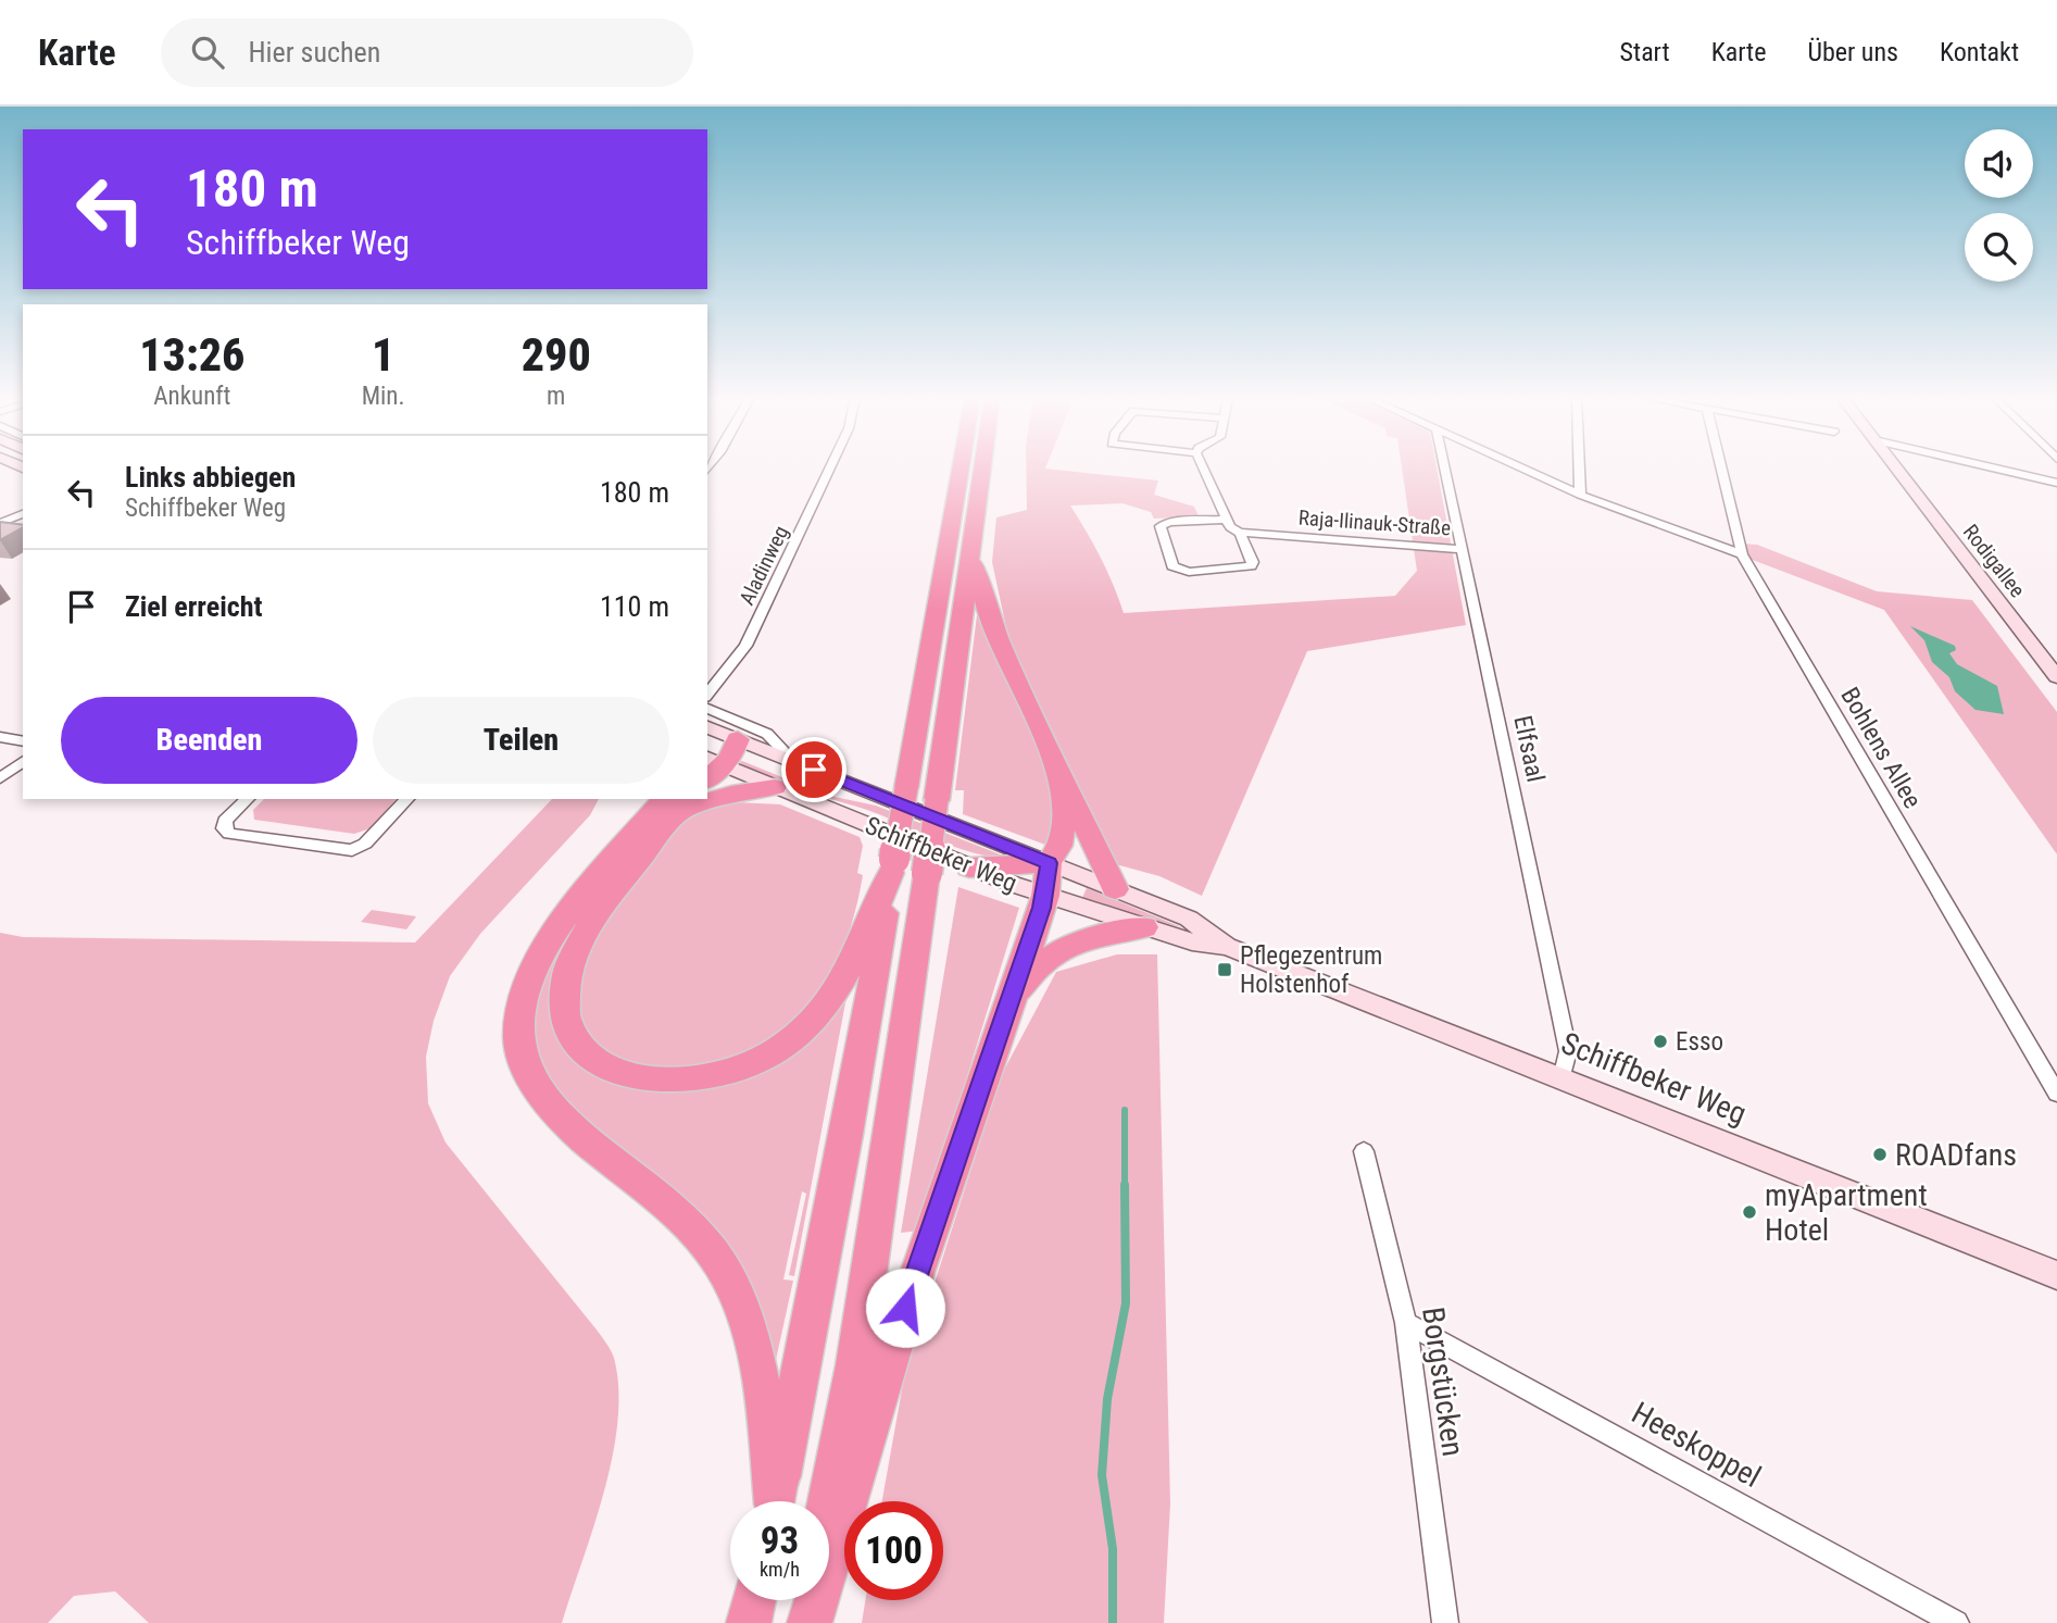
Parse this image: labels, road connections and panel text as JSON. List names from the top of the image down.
{
  "streets": {
    "main road": ["Rodigallee", "Schiffbeker Weg"],
    "street": [
      "Raja-Ilinauk-Straße",
      "Aladinweg",
      "Bohlens Allee",
      "Elfsaal",
      "Borgstücken",
      "Heeskoppel"
    ]
  },
  "crossings": [
    ["Raja-Ilinauk-Straße", "Elfsaal"],
    ["Elfsaal", "Schiffbeker Weg"],
    ["Borgstücken", "Heeskoppel"]
  ],
  "places": {
    "transit": ["Pflegezentrum Holstenhof"],
    "other": ["Esso", "ROADfans", "myApartment Hotel"]
  },
  "page": {
    "header": "Karte",
    "search": "Hier suchen",
    "nav": [
      "Start",
      "Karte",
      "Über uns",
      "Kontakt"
    ],
    "turn": ["180 m", "Schiffbeker Weg"],
    "eta": [
      "13:26",
      "Ankunft",
      "1",
      "Min.",
      "290",
      "m"
    ],
    "list": [
      {
        "name": "Links abbiegen",
        "note": "Schiffbeker Weg",
        "value": "180 m"
      },
      {
        "name": "Ziel erreicht",
        "value": "110 m"
      }
    ],
    "buttons": ["Beenden", "Teilen"],
    "speed": "93 km/h",
    "limit": "100"
  }
}
